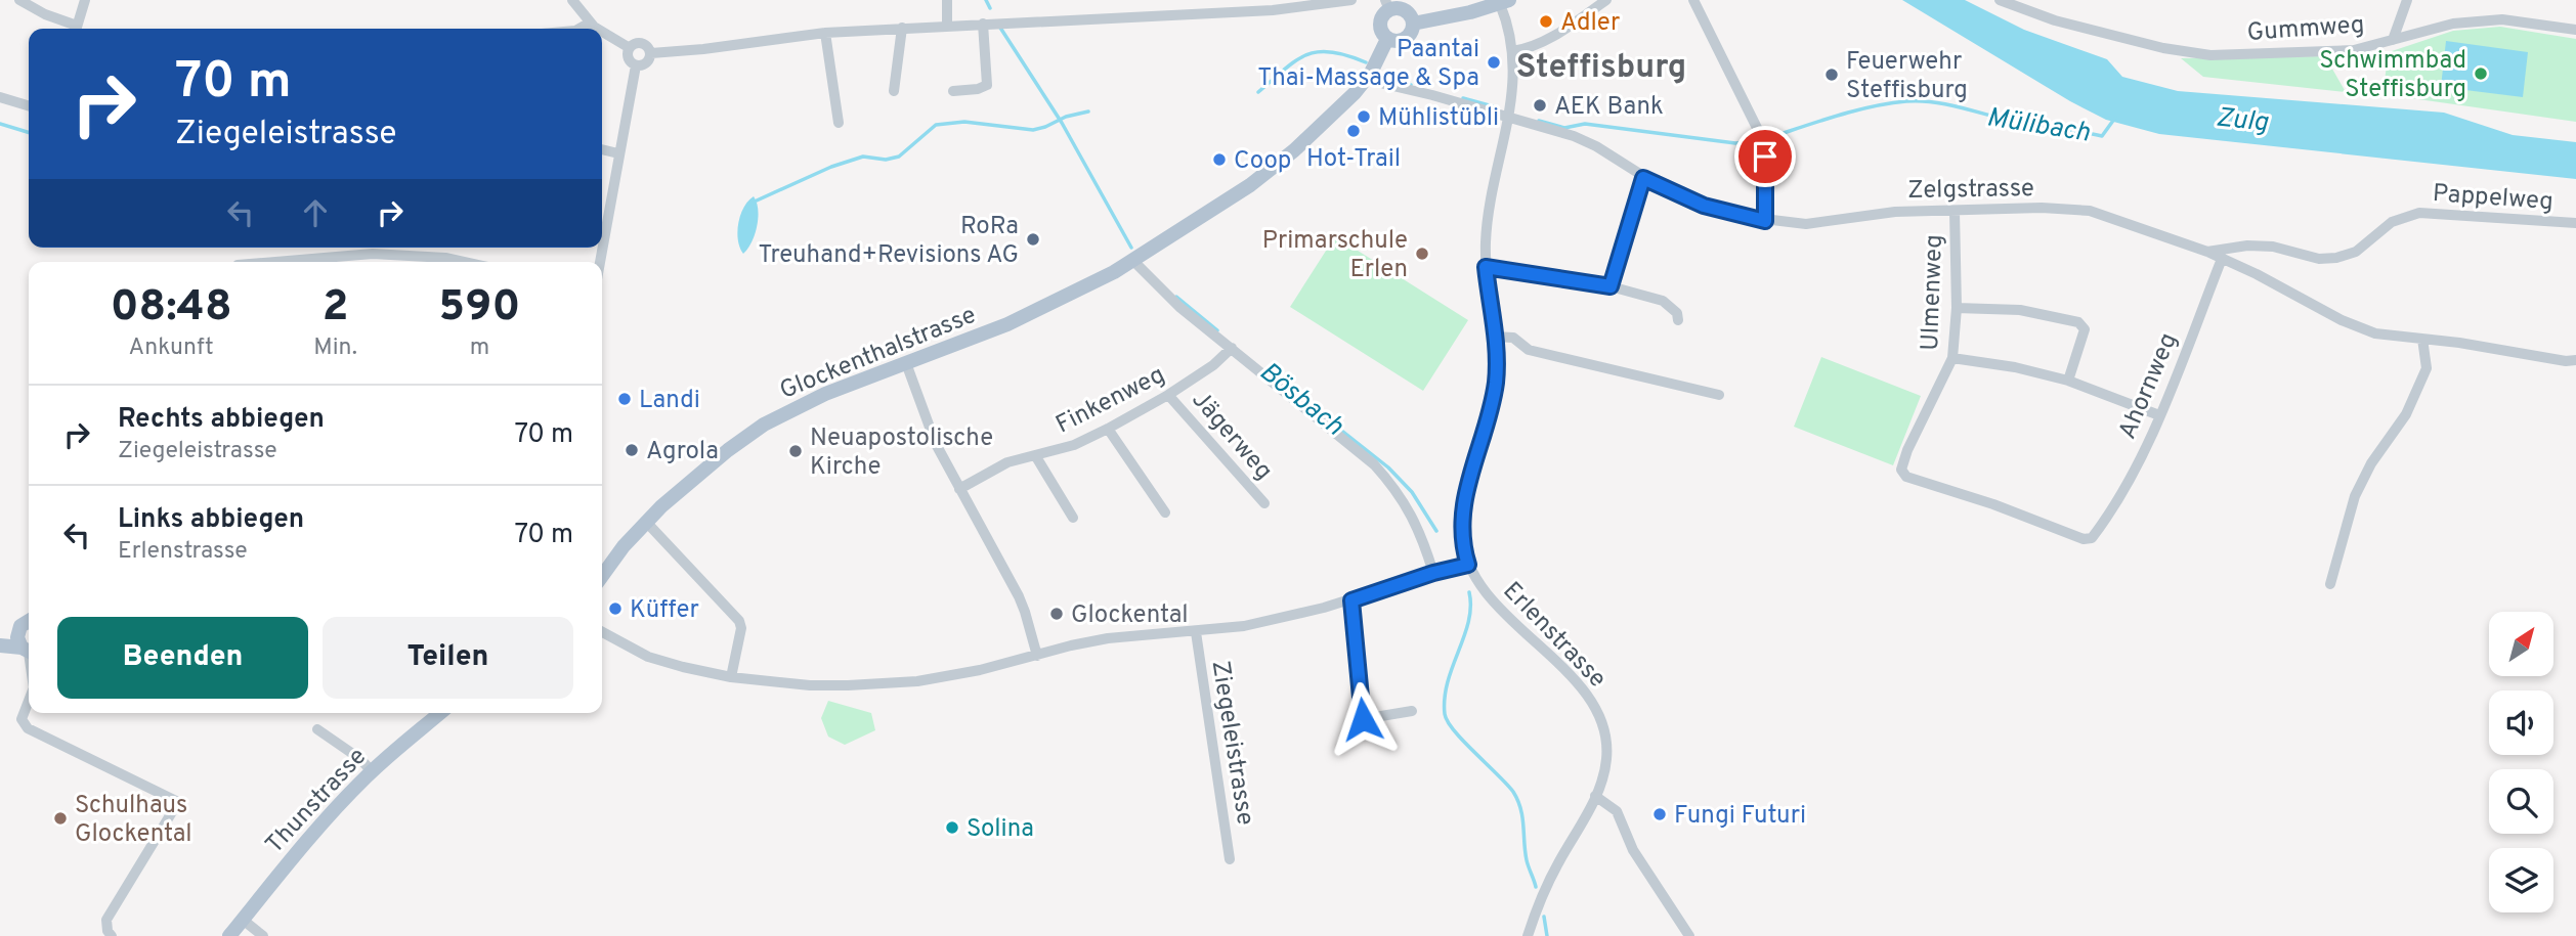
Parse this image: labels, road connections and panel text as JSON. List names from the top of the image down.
{
  "streets": {
    "main road": ["Glockenthalstrasse", "Thunstrasse"],
    "street": [
      "Gummweg",
      "Zelgstrasse",
      "Pappelweg",
      "Ulmenweg",
      "Ahornweg",
      "Finkenweg",
      "Jägerweg",
      "Erlenstrasse",
      "Ziegeleistrasse"
    ]
  },
  "crossings": [
    ["Zelgstrasse", "Pappelweg"],
    ["Zelgstrasse", "Ulmenweg"],
    ["Zelgstrasse", "Glockenthalstrasse"],
    ["Zelgstrasse", "Ahornweg"],
    ["Zelgstrasse", "Erlenstrasse"],
    ["Ulmenweg", "Ahornweg"],
    ["Finkenweg", "Jägerweg"],
    ["Erlenstrasse", "Ziegeleistrasse"]
  ],
  "districts": ["Steffisburg"],
  "water": ["Zulg", "Mülibach", "Bösbach"],
  "places": [
    "Adler",
    "Paantai Thai-Massage & Spa",
    "Schwimmbad Steffisburg",
    "Feuerwehr Steffisburg",
    "AEK Bank",
    "Mühlistübli",
    "Hot-Trail",
    "Coop",
    "RoRa Treuhand+Revisions AG",
    "Primarschule Erlen",
    "Landi",
    "Agrola",
    "Neuapostolische Kirche",
    "Küffer",
    "Glockental",
    "Fungi Futuri",
    "Schulhaus Glockental",
    "Solina"
  ],
  "north": "top right",
  "page": {
    "turn": ["70 m", "Ziegeleistrasse"],
    "eta": [
      "08:48",
      "Ankunft",
      "2",
      "Min.",
      "590",
      "m"
    ],
    "list": [
      {
        "name": "Rechts abbiegen",
        "note": "Ziegeleistrasse",
        "value": "70 m"
      },
      {
        "name": "Links abbiegen",
        "note": "Erlenstrasse",
        "value": "70 m"
      }
    ],
    "buttons": ["Beenden", "Teilen"]
  }
}
